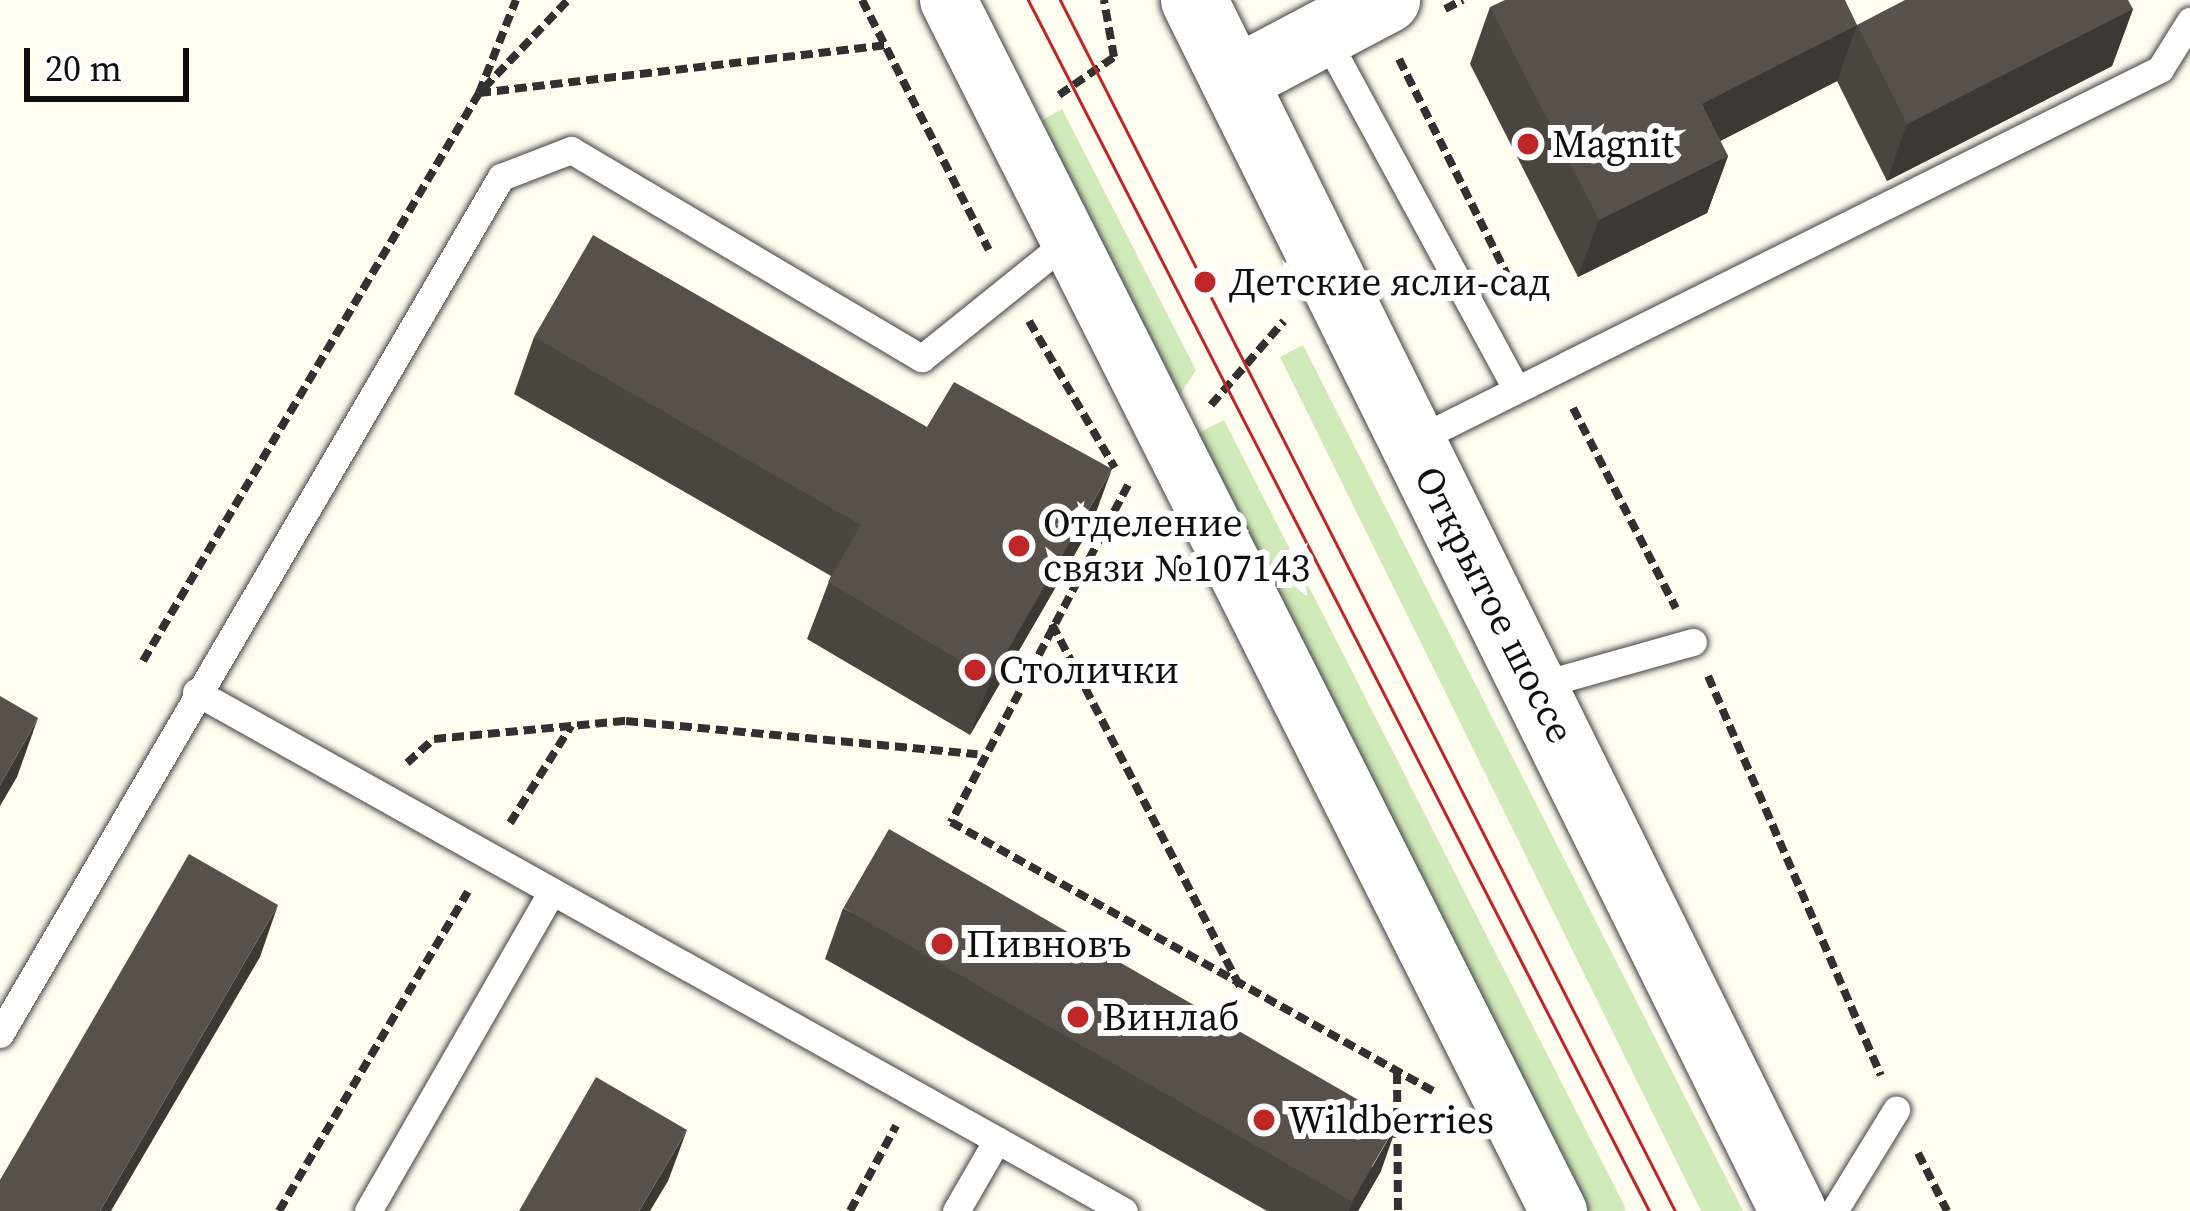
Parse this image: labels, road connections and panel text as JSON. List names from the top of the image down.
{
  "streets": {
    "street": ["Открытое шоссе"]
  },
  "places": [
    "Magnit",
    "Детские ясли-сад",
    "Отделение связи №107143",
    "Столички",
    "Пивновъ",
    "Винлаб",
    "Wildberries"
  ],
  "scale_bar": "20 m"
}
